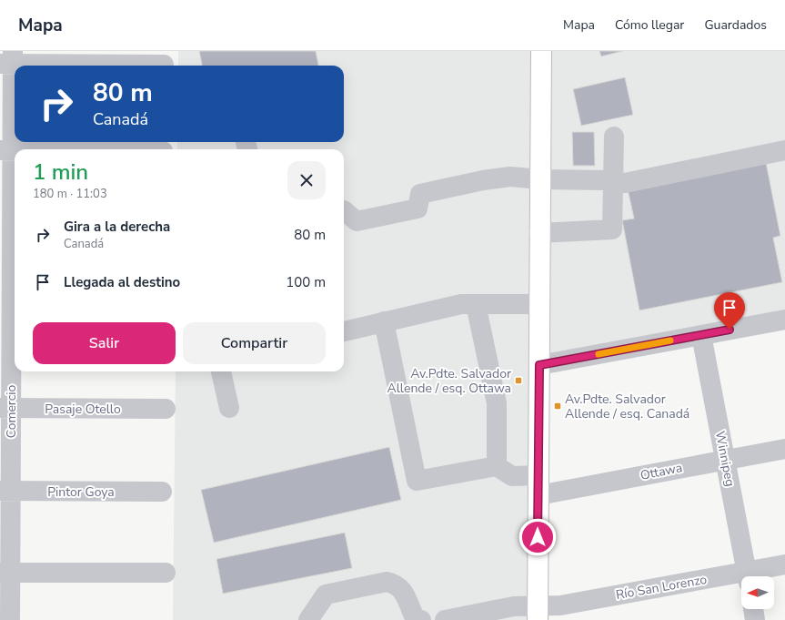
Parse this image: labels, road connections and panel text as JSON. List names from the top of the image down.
{
  "streets": {
    "street": [
      "Pasaje Otello",
      "Comercio",
      "Winnipeg",
      "Ottawa",
      "Pintor Goya",
      "Río San Lorenzo"
    ]
  },
  "crossings": [
    ["Pasaje Otello", "Comercio"],
    ["Comercio", "Pintor Goya"],
    ["Winnipeg", "Ottawa"]
  ],
  "places": {
    "transit": ["Av.Pdte. Salvador Allende / esq. Ottawa", "Av.Pdte. Salvador Allende / esq. Canadá"]
  },
  "north": "left",
  "page": {
    "header": "Mapa",
    "nav": ["Mapa", "Cómo llegar", "Guardados"],
    "turn": ["80 m", "Canadá"],
    "heading": ["1 min", "180 m · 11:03"],
    "list": [
      {
        "name": "Gira a la derecha",
        "note": "Canadá",
        "value": "80 m"
      },
      {
        "name": "Llegada al destino",
        "value": "100 m"
      }
    ],
    "buttons": ["Salir", "Compartir"]
  }
}
